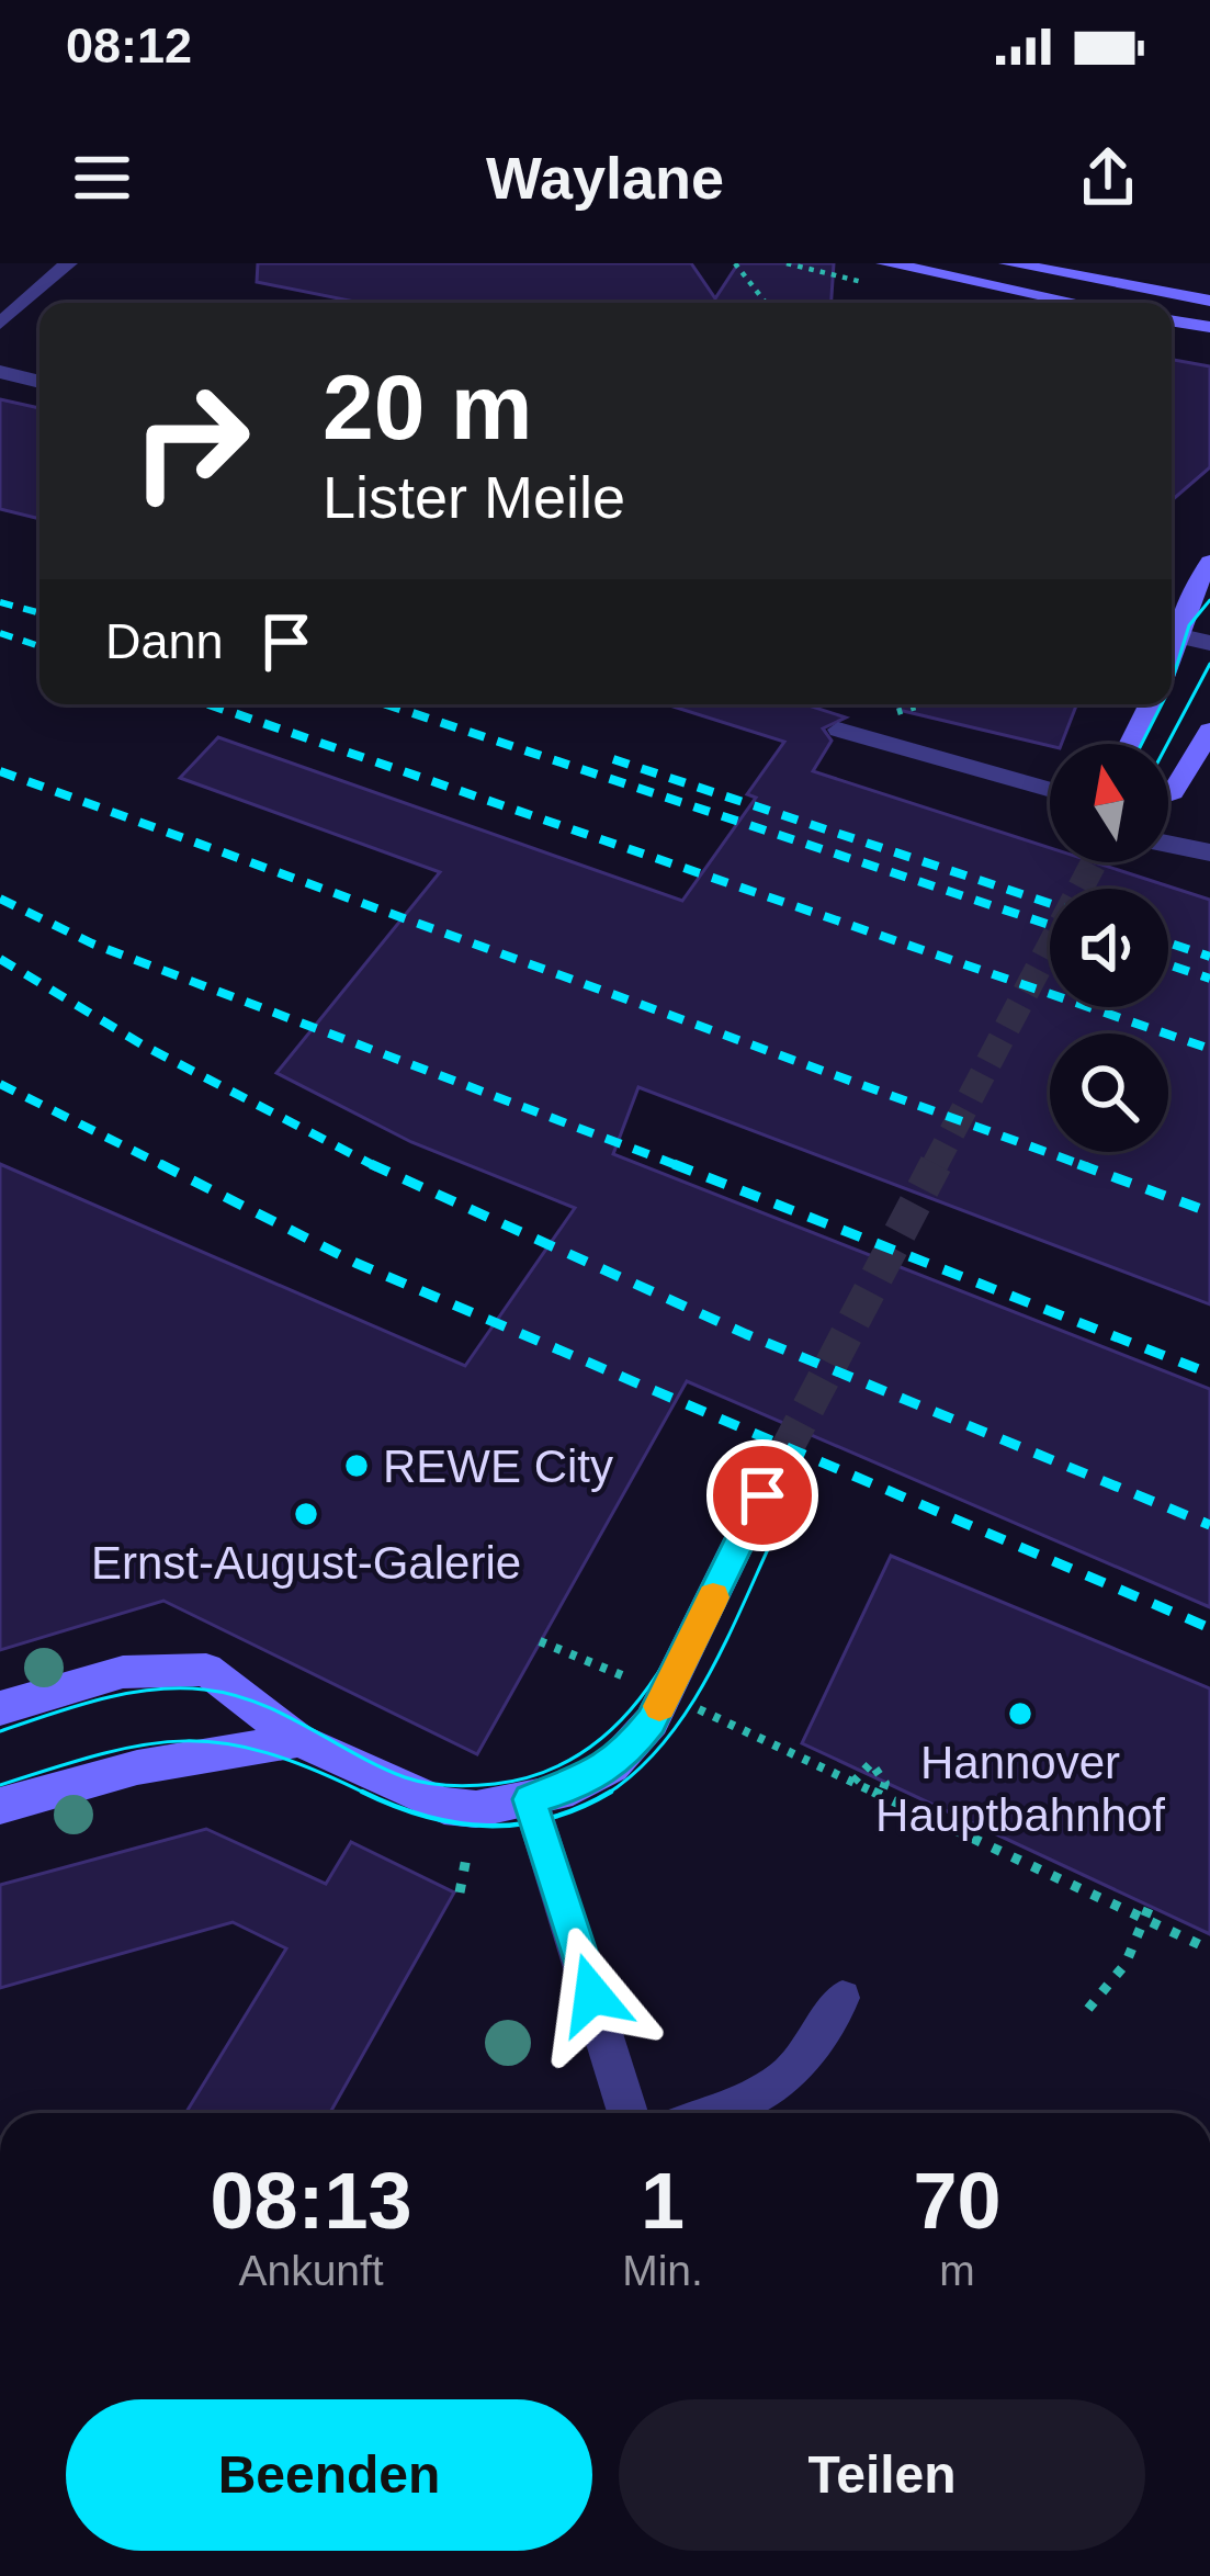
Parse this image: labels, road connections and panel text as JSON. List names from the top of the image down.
{
  "places": ["REWE City", "Ernst-August-Galerie", "Hannover Hauptbahnhof"],
  "north": "top",
  "page": {
    "status": "08:12",
    "header": "Waylane",
    "turn": ["20 m", "Lister Meile"],
    "then": "Dann",
    "eta": [
      "08:13",
      "Ankunft",
      "1",
      "Min.",
      "70",
      "m"
    ],
    "buttons": ["Beenden", "Teilen"]
  }
}
